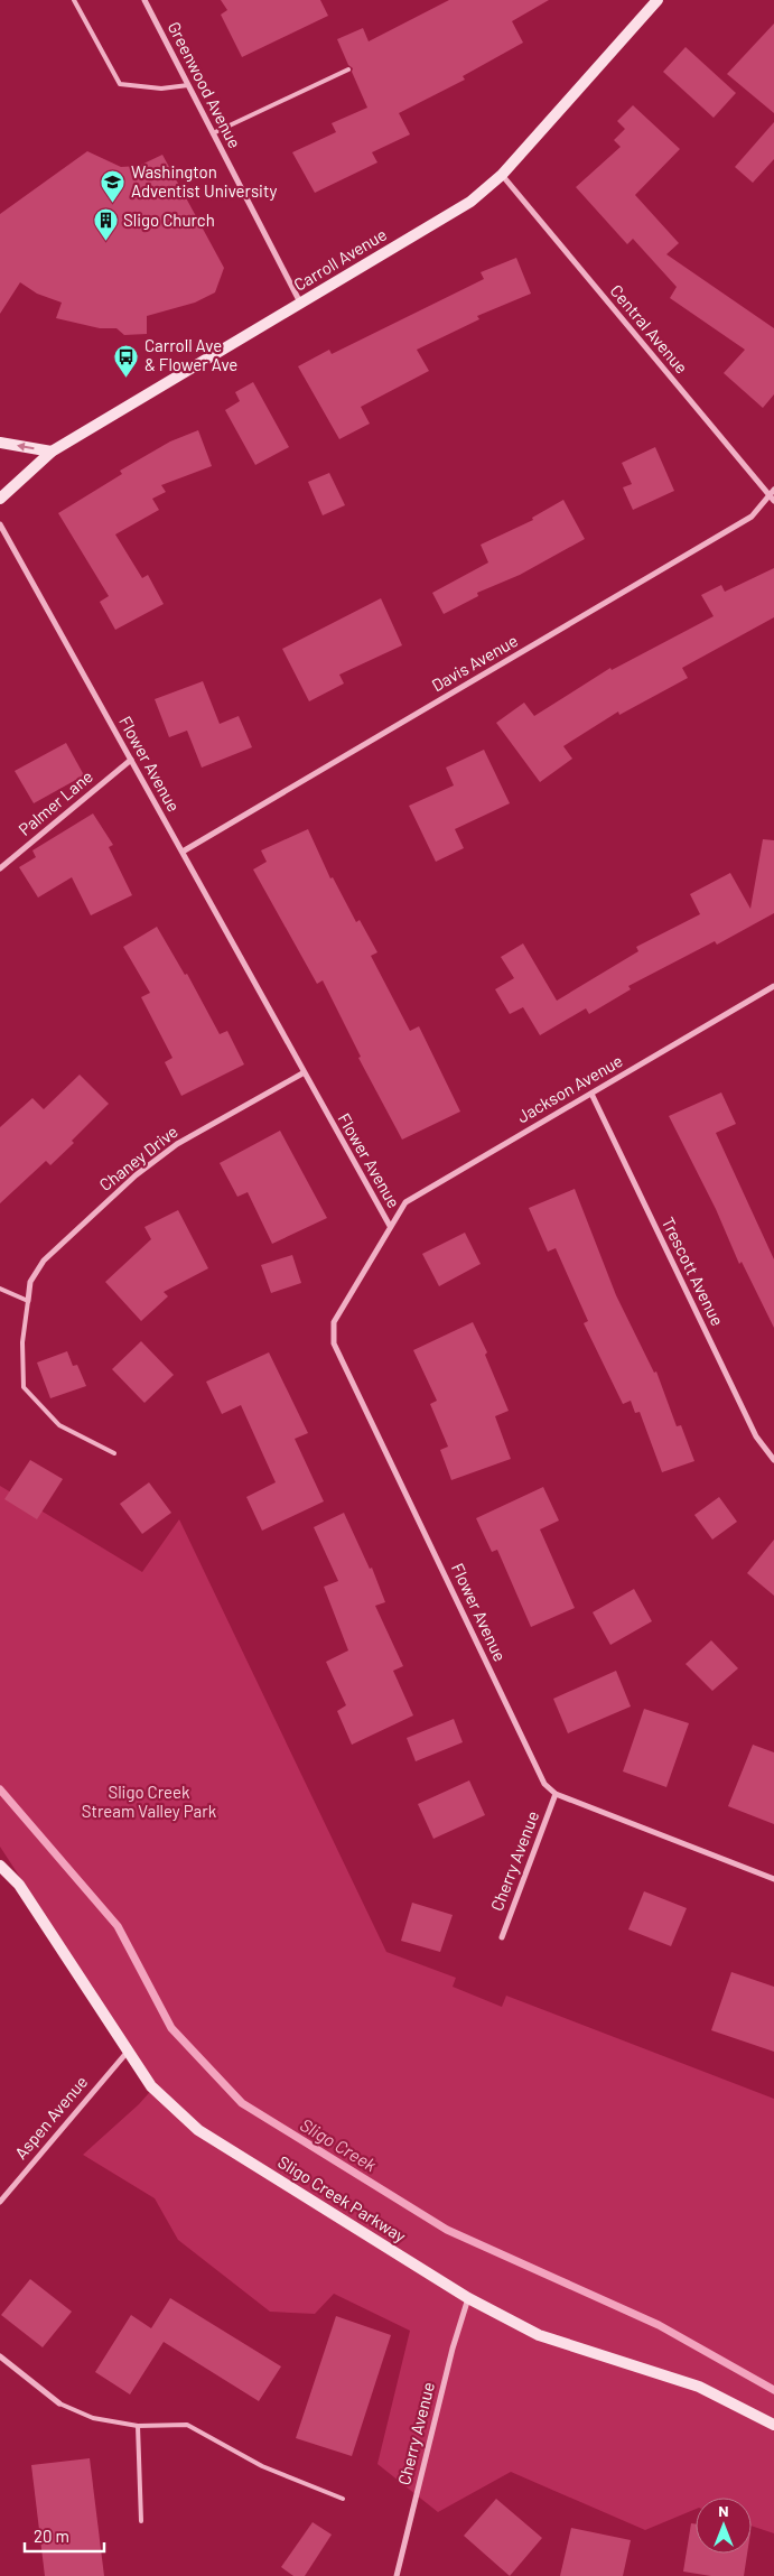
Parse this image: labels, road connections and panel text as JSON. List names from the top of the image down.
{
  "streets": {
    "street": [
      "Greenwood Avenue",
      "Carroll Avenue",
      "Central Avenue",
      "Davis Avenue",
      "Flower Avenue",
      "Palmer Lane",
      "Jackson Avenue",
      "Chaney Drive",
      "Trescott Avenue",
      "Cherry Avenue",
      "Aspen Avenue",
      "Sligo Creek Parkway"
    ]
  },
  "crossings": [
    ["Greenwood Avenue", "Carroll Avenue"],
    ["Carroll Avenue", "Central Avenue"],
    ["Central Avenue", "Davis Avenue"],
    ["Davis Avenue", "Flower Avenue"],
    ["Flower Avenue", "Palmer Lane"],
    ["Flower Avenue", "Jackson Avenue"],
    ["Flower Avenue", "Chaney Drive"],
    ["Flower Avenue", "Cherry Avenue"],
    ["Jackson Avenue", "Trescott Avenue"],
    ["Cherry Avenue", "Sligo Creek Parkway"],
    ["Aspen Avenue", "Sligo Creek Parkway"]
  ],
  "water": ["Sligo Creek"],
  "parks": ["Sligo Creek Stream Valley Park"],
  "places": {
    "school or university": ["Washington Adventist University"],
    "building": ["Sligo Church"],
    "bus stop": ["Carroll Ave & Flower Ave"]
  },
  "scale_bar": "20 m",
  "north": "top"
}
